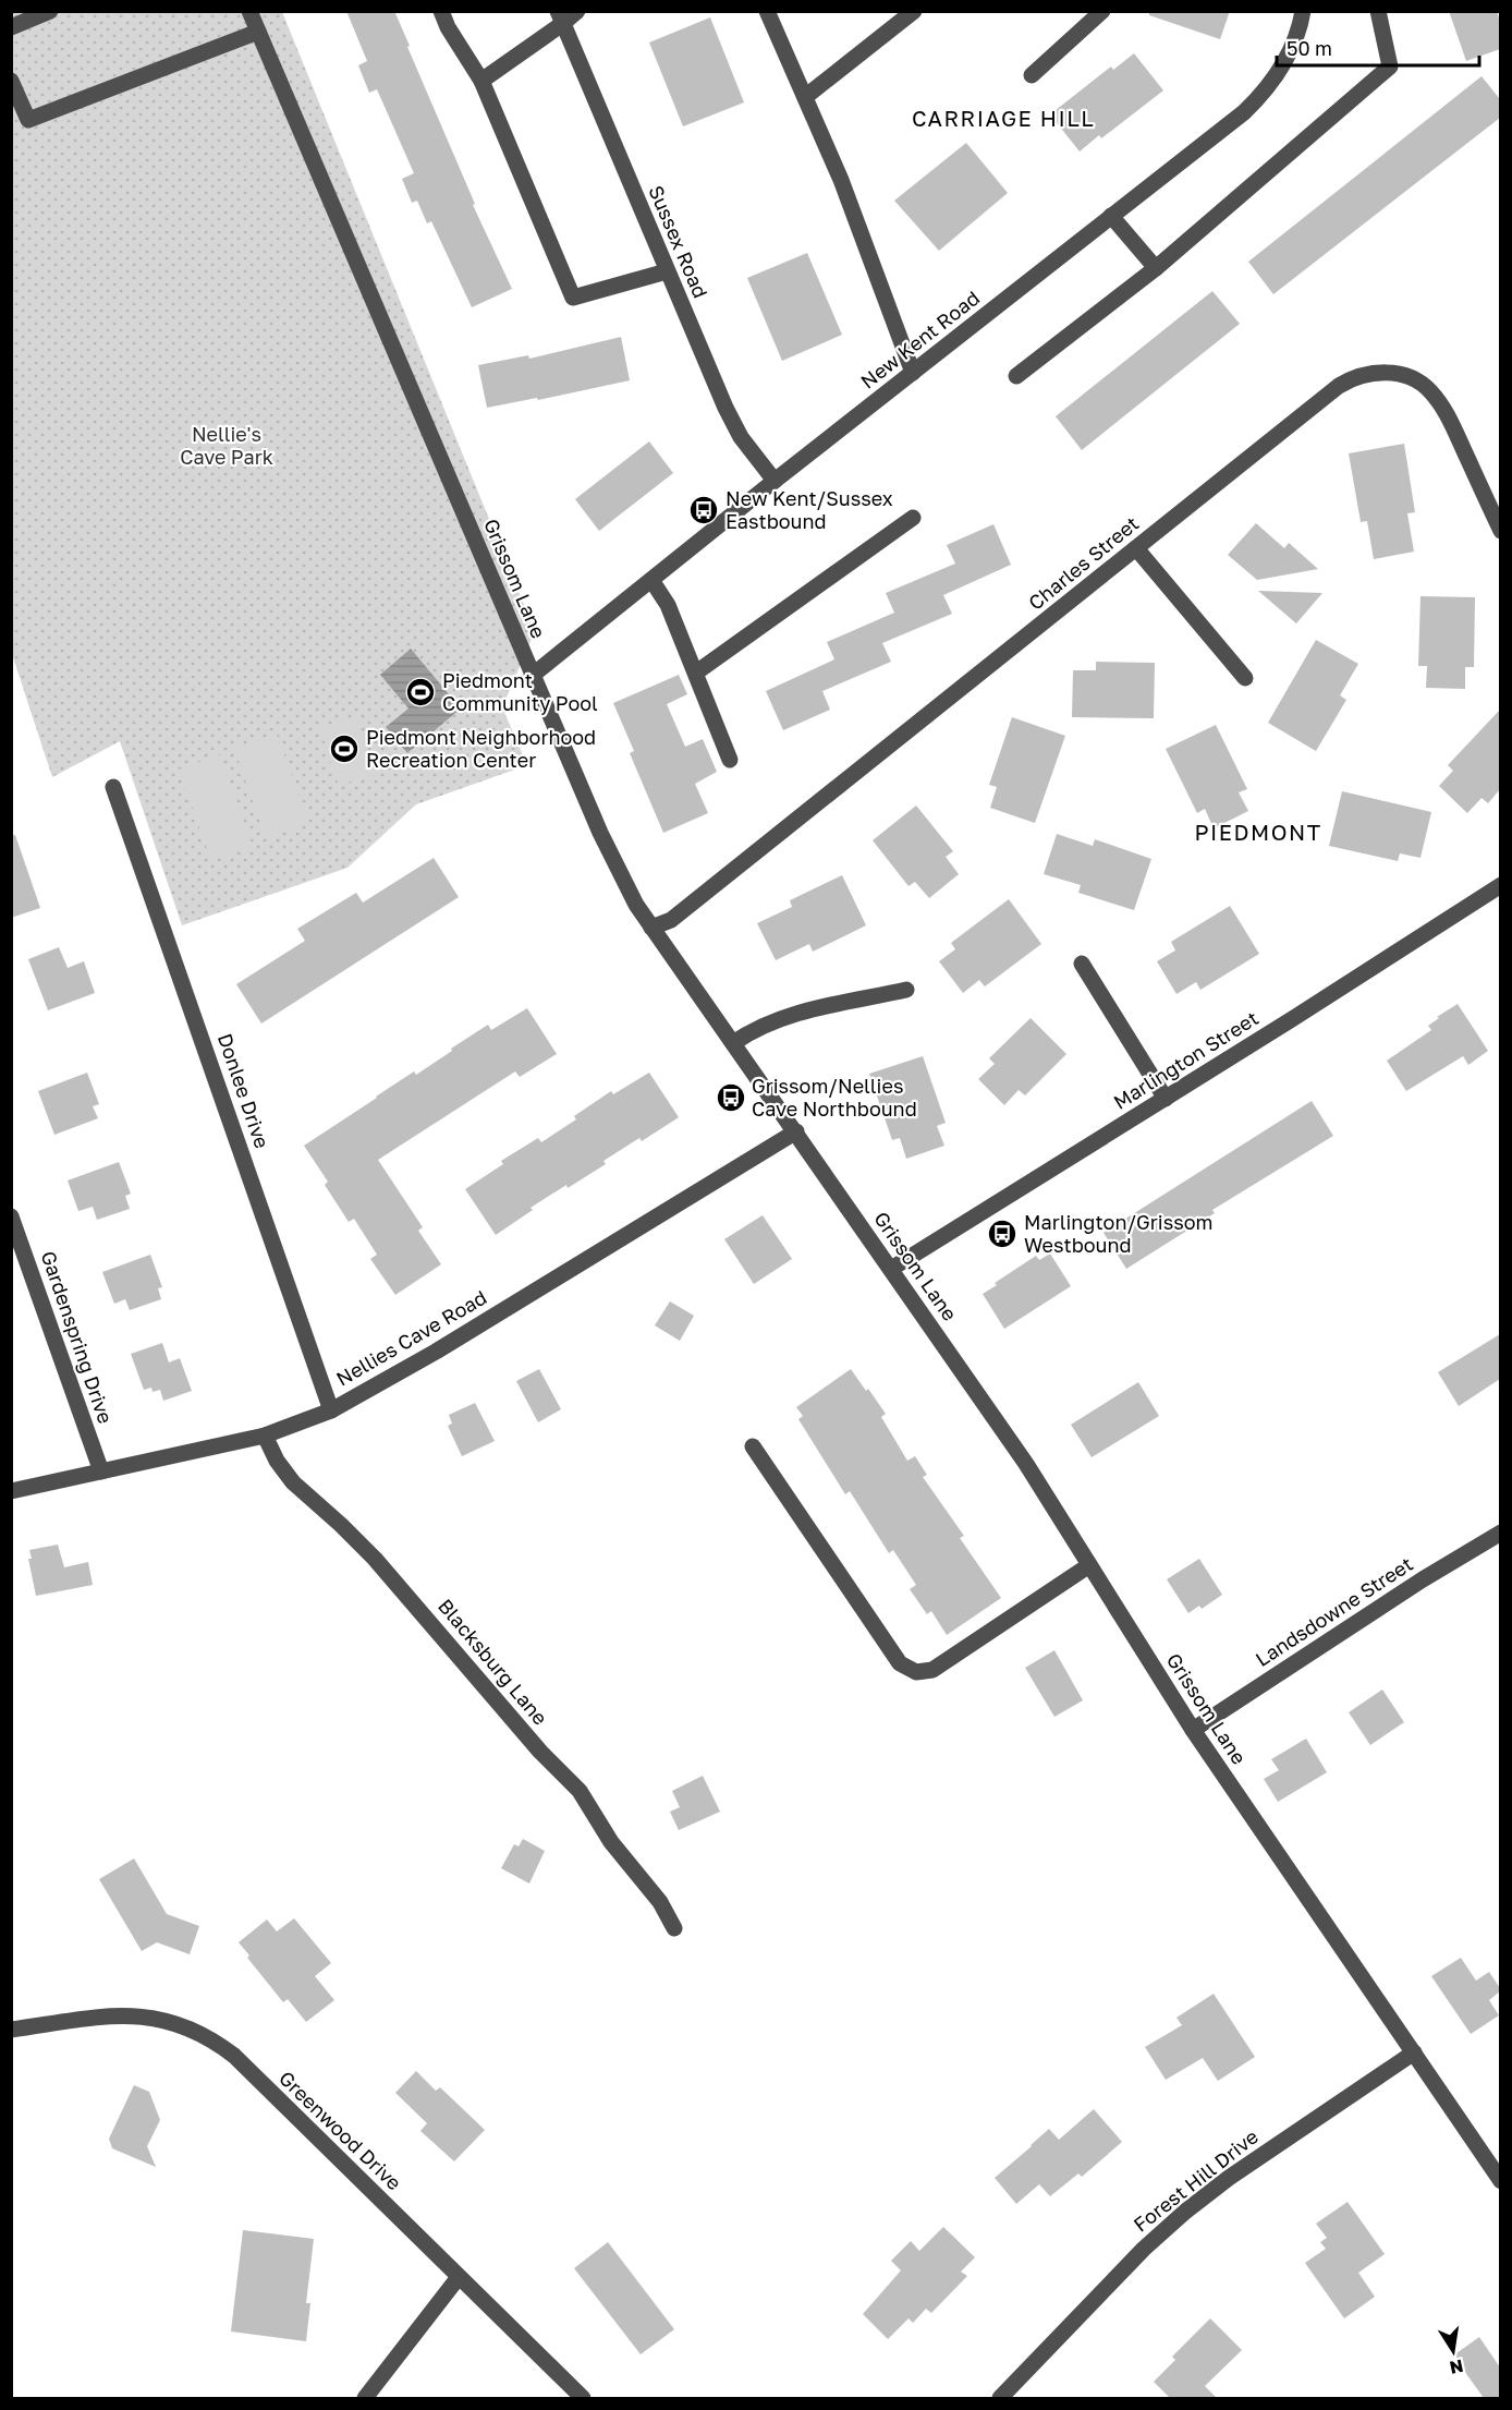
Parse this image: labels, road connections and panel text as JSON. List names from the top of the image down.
{
  "streets": {
    "street": [
      "Sussex Road",
      "New Kent Road",
      "Charles Street",
      "Grissom Lane",
      "Marlington Street",
      "Donlee Drive",
      "Gardenspring Drive",
      "Nellies Cave Road",
      "Landsdowne Street",
      "Blacksburg Lane",
      "Greenwood Drive",
      "Forest Hill Drive"
    ]
  },
  "crossings": [
    ["Sussex Road", "New Kent Road"],
    ["New Kent Road", "Grissom Lane"],
    ["Charles Street", "Grissom Lane"],
    ["Grissom Lane", "Marlington Street"],
    ["Grissom Lane", "Nellies Cave Road"],
    ["Grissom Lane", "Landsdowne Street"],
    ["Grissom Lane", "Forest Hill Drive"],
    ["Donlee Drive", "Nellies Cave Road"],
    ["Gardenspring Drive", "Nellies Cave Road"],
    ["Nellies Cave Road", "Blacksburg Lane"]
  ],
  "districts": ["CARRIAGE HILL", "PIEDMONT"],
  "parks": ["Nellie's Cave Park"],
  "places": {
    "bus stop": ["New Kent/Sussex Eastbound", "Grissom/Nellies Cave Northbound", "Marlington/Grissom Westbound"],
    "sports": ["Piedmont Community Pool", "Piedmont Neighborhood Recreation Center"]
  },
  "scale_bar": "50 m",
  "north": "bottom"
}
